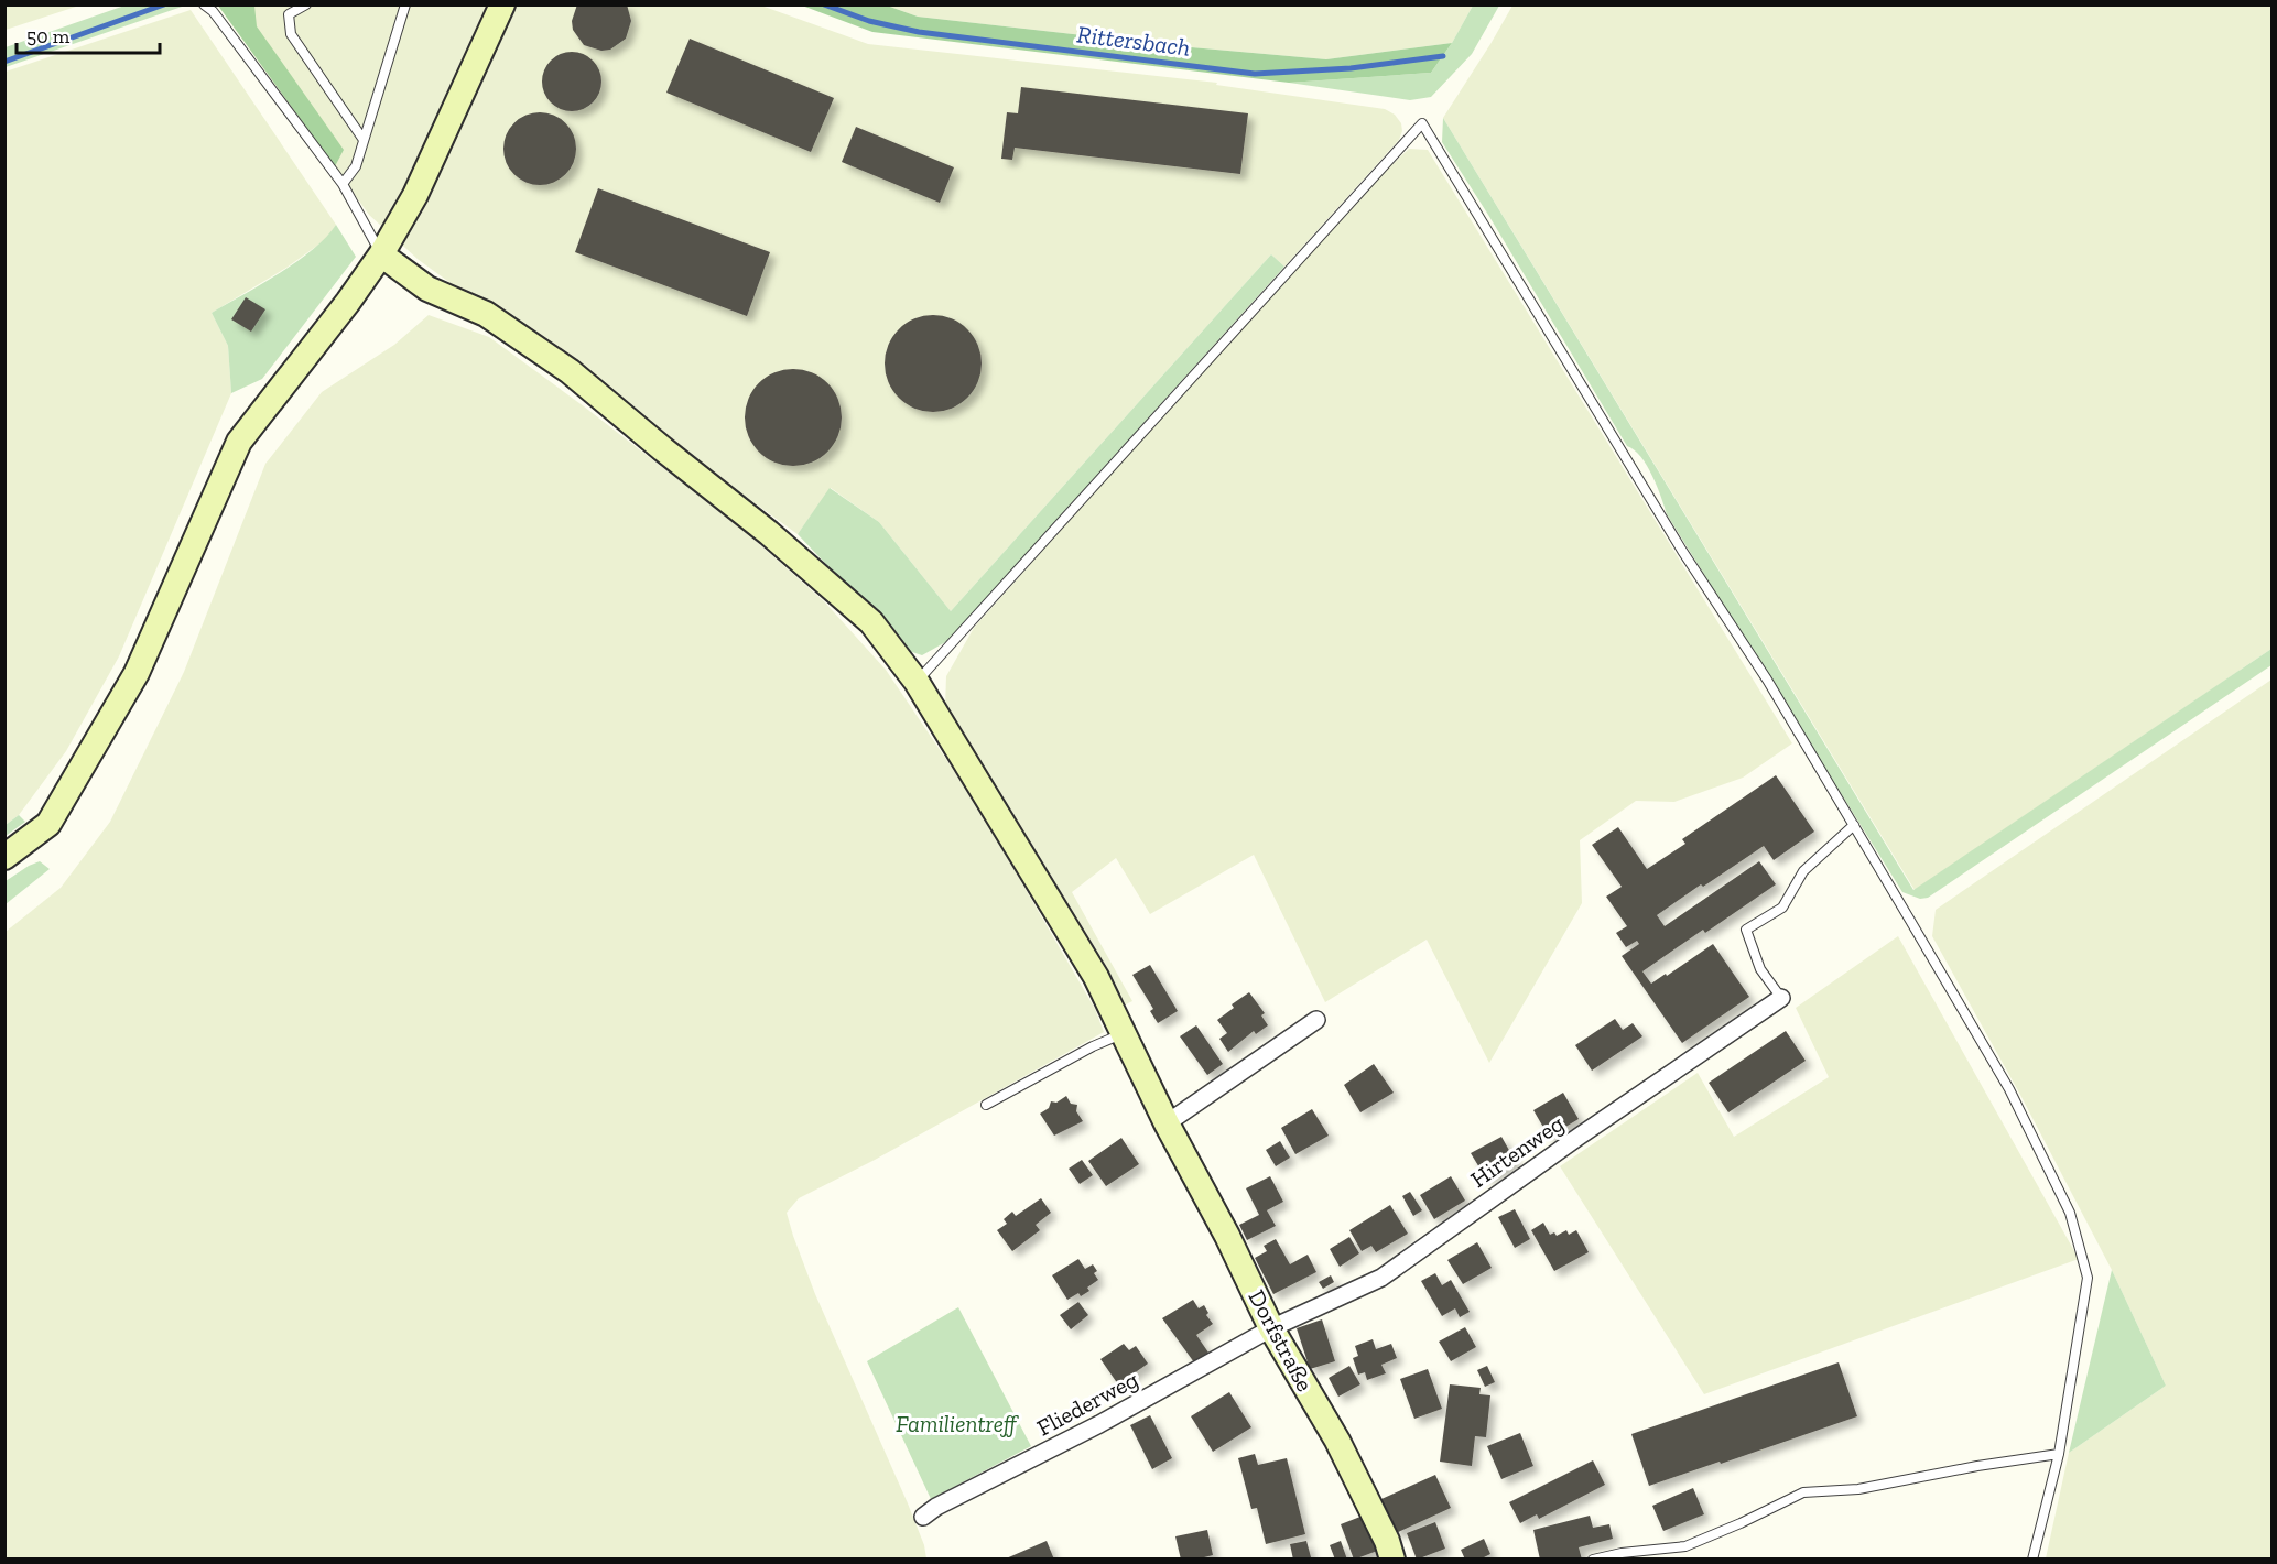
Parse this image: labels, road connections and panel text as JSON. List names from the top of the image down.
{
  "streets": {
    "street": ["Hirtenweg", "Dorfstraße", "Fliederweg"]
  },
  "crossings": [
    ["Hirtenweg", "Dorfstraße"],
    ["Hirtenweg", "Fliederweg"],
    ["Dorfstraße", "Fliederweg"]
  ],
  "water": ["Rittersbach"],
  "parks": ["Familientreff"],
  "scale_bar": "50 m"
}
